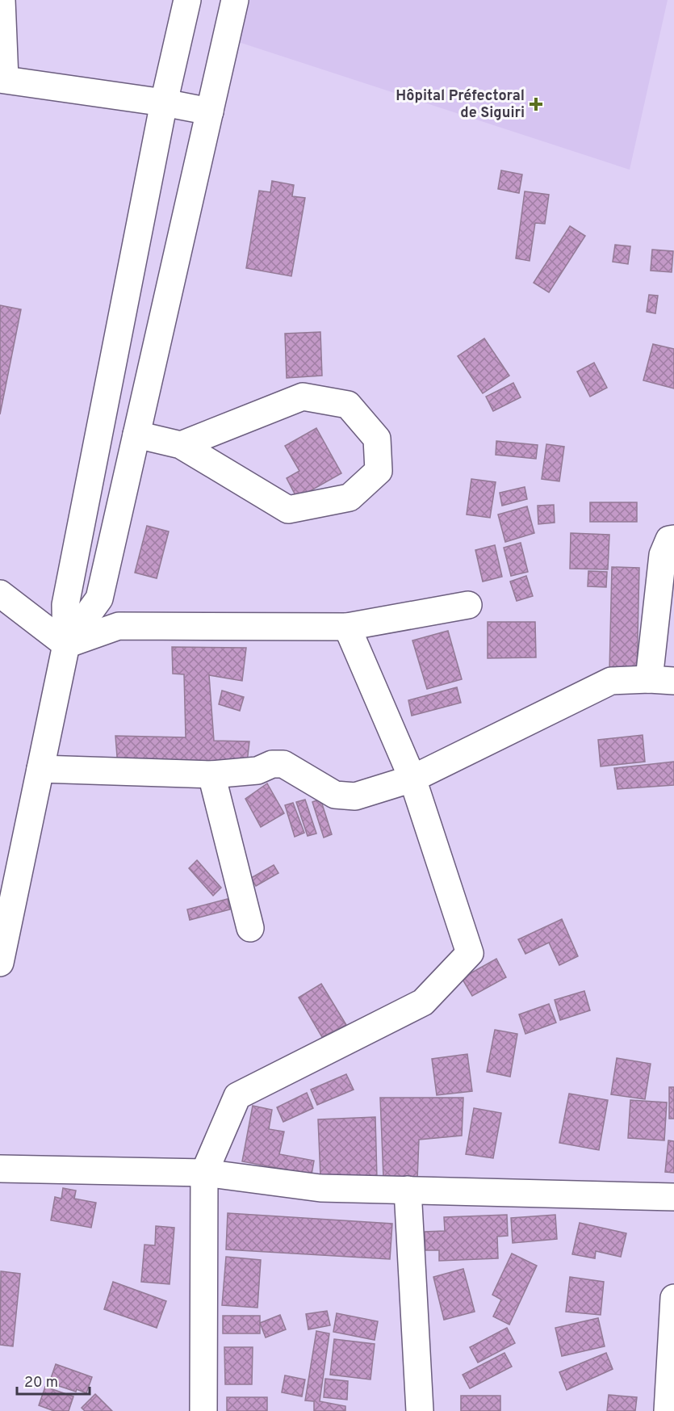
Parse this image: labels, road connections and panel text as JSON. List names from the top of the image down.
{
  "places": {
    "health": ["Hôpital Préfectoral de Siguiri"]
  },
  "scale_bar": "20 m"
}
